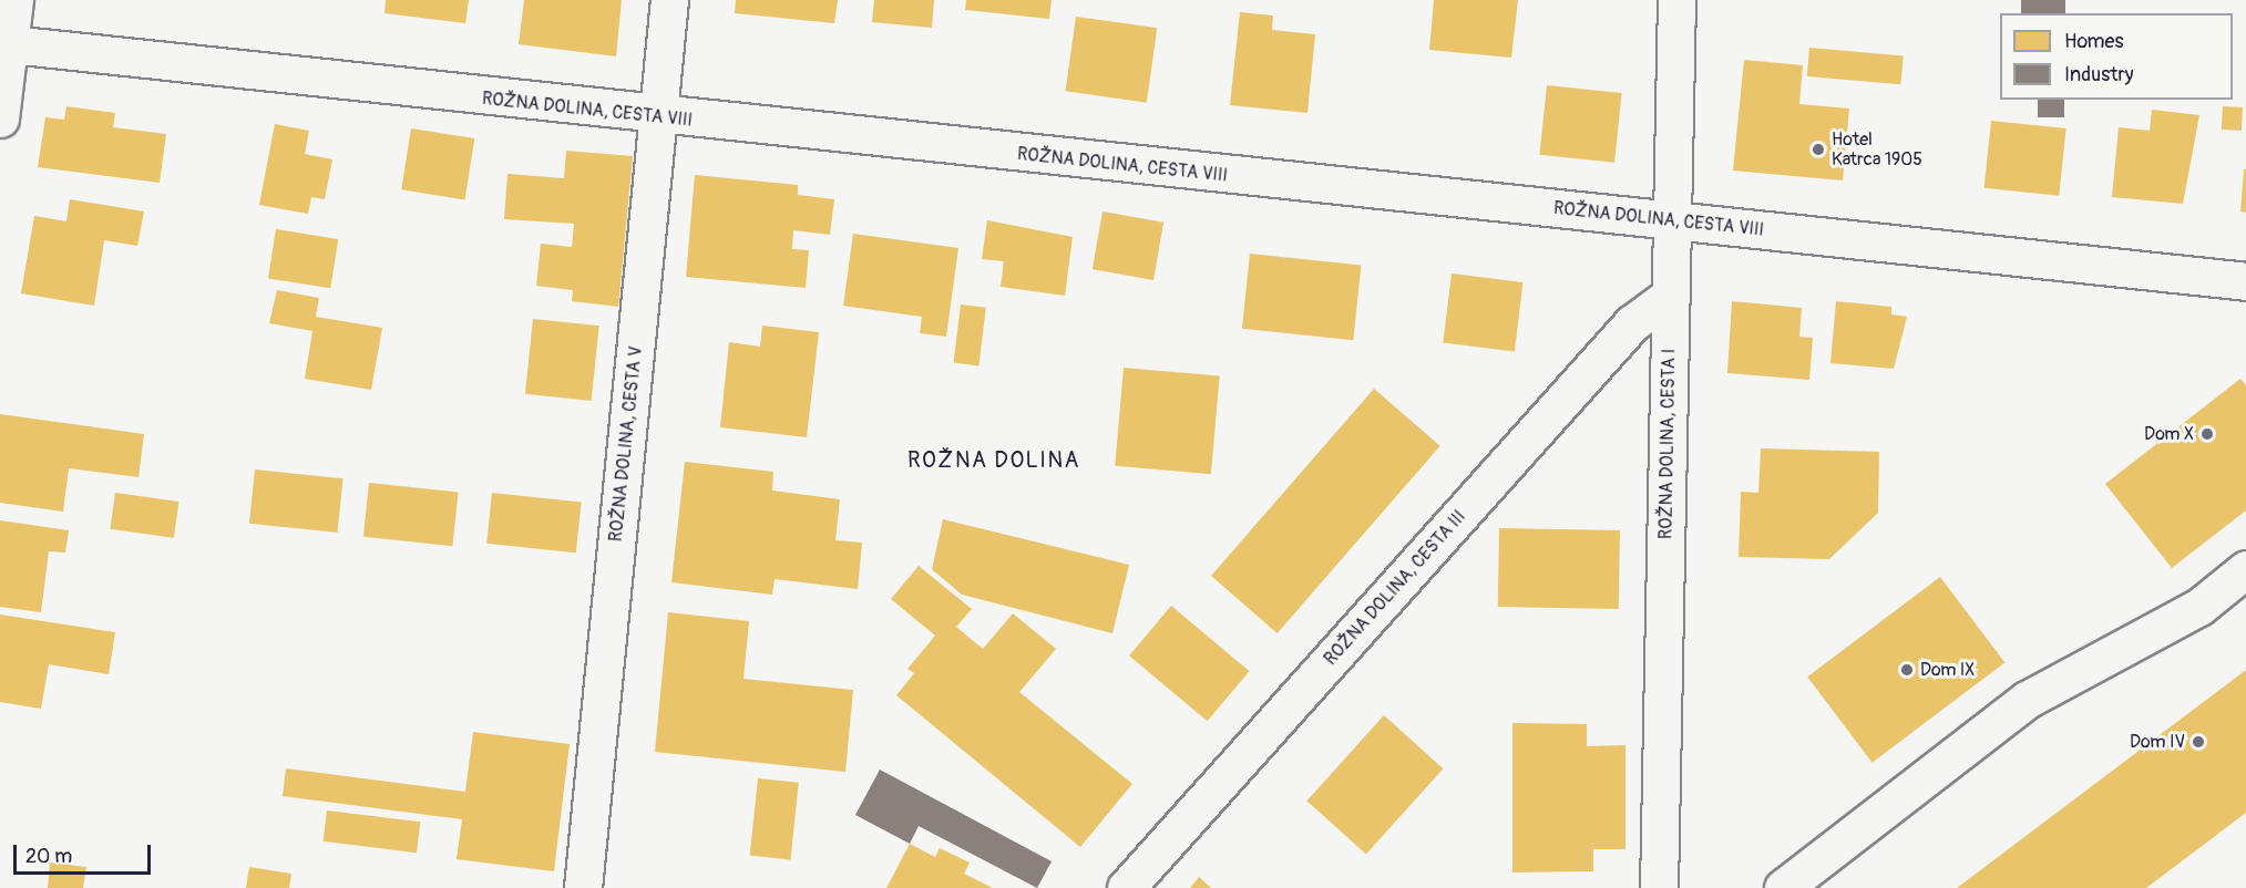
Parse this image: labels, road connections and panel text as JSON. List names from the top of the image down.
{
  "streets": {
    "street": [
      "ROŽNA DOLINA, CESTA VIII",
      "ROŽNA DOLINA, CESTA V",
      "ROŽNA DOLINA, CESTA I",
      "ROŽNA DOLINA, CESTA III"
    ]
  },
  "crossings": [
    ["ROŽNA DOLINA, CESTA VIII", "ROŽNA DOLINA, CESTA V"],
    ["ROŽNA DOLINA, CESTA VIII", "ROŽNA DOLINA, CESTA I"],
    ["ROŽNA DOLINA, CESTA I", "ROŽNA DOLINA, CESTA III"]
  ],
  "districts": ["ROŽNA DOLINA"],
  "places": [
    "Hotel Katrca 1905",
    "Dom X",
    "Dom IX",
    "Dom IV"
  ],
  "legend": ["Homes", "Industry"],
  "scale_bar": "20 m"
}
